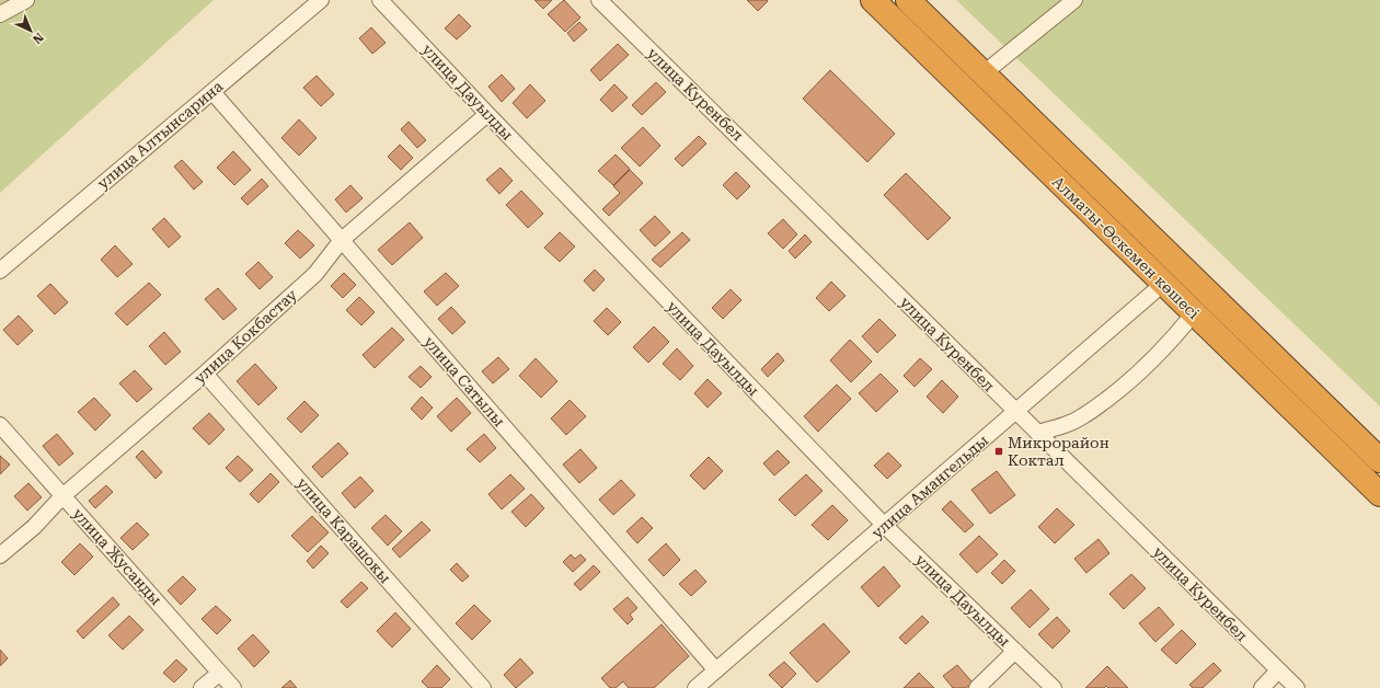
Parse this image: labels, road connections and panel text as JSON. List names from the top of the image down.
{
  "streets": {
    "highway": ["Алматы-Өскемен көшесі"],
    "street": [
      "улица Дауылды",
      "улица Куренбел",
      "улица Алтынсарина",
      "улица Кокбастау",
      "улица Сатылы",
      "улица Амангельды",
      "улица Карашокы",
      "улица Жусанды"
    ]
  },
  "crossings": [
    ["улица Дауылды", "улица Кокбастау"],
    ["улица Дауылды", "улица Амангельды"],
    ["улица Куренбел", "улица Амангельды"],
    ["улица Алтынсарина", "улица Сатылы"],
    ["Алматы-Өскемен көшесі", "улица Амангельды"],
    ["улица Кокбастау", "улица Сатылы"],
    ["улица Кокбастау", "улица Карашокы"],
    ["улица Кокбастау", "улица Жусанды"],
    ["улица Сатылы", "улица Амангельды"]
  ],
  "places": {
    "transit": ["Микрорайон Коктал"]
  },
  "north": "bottom right"
}
